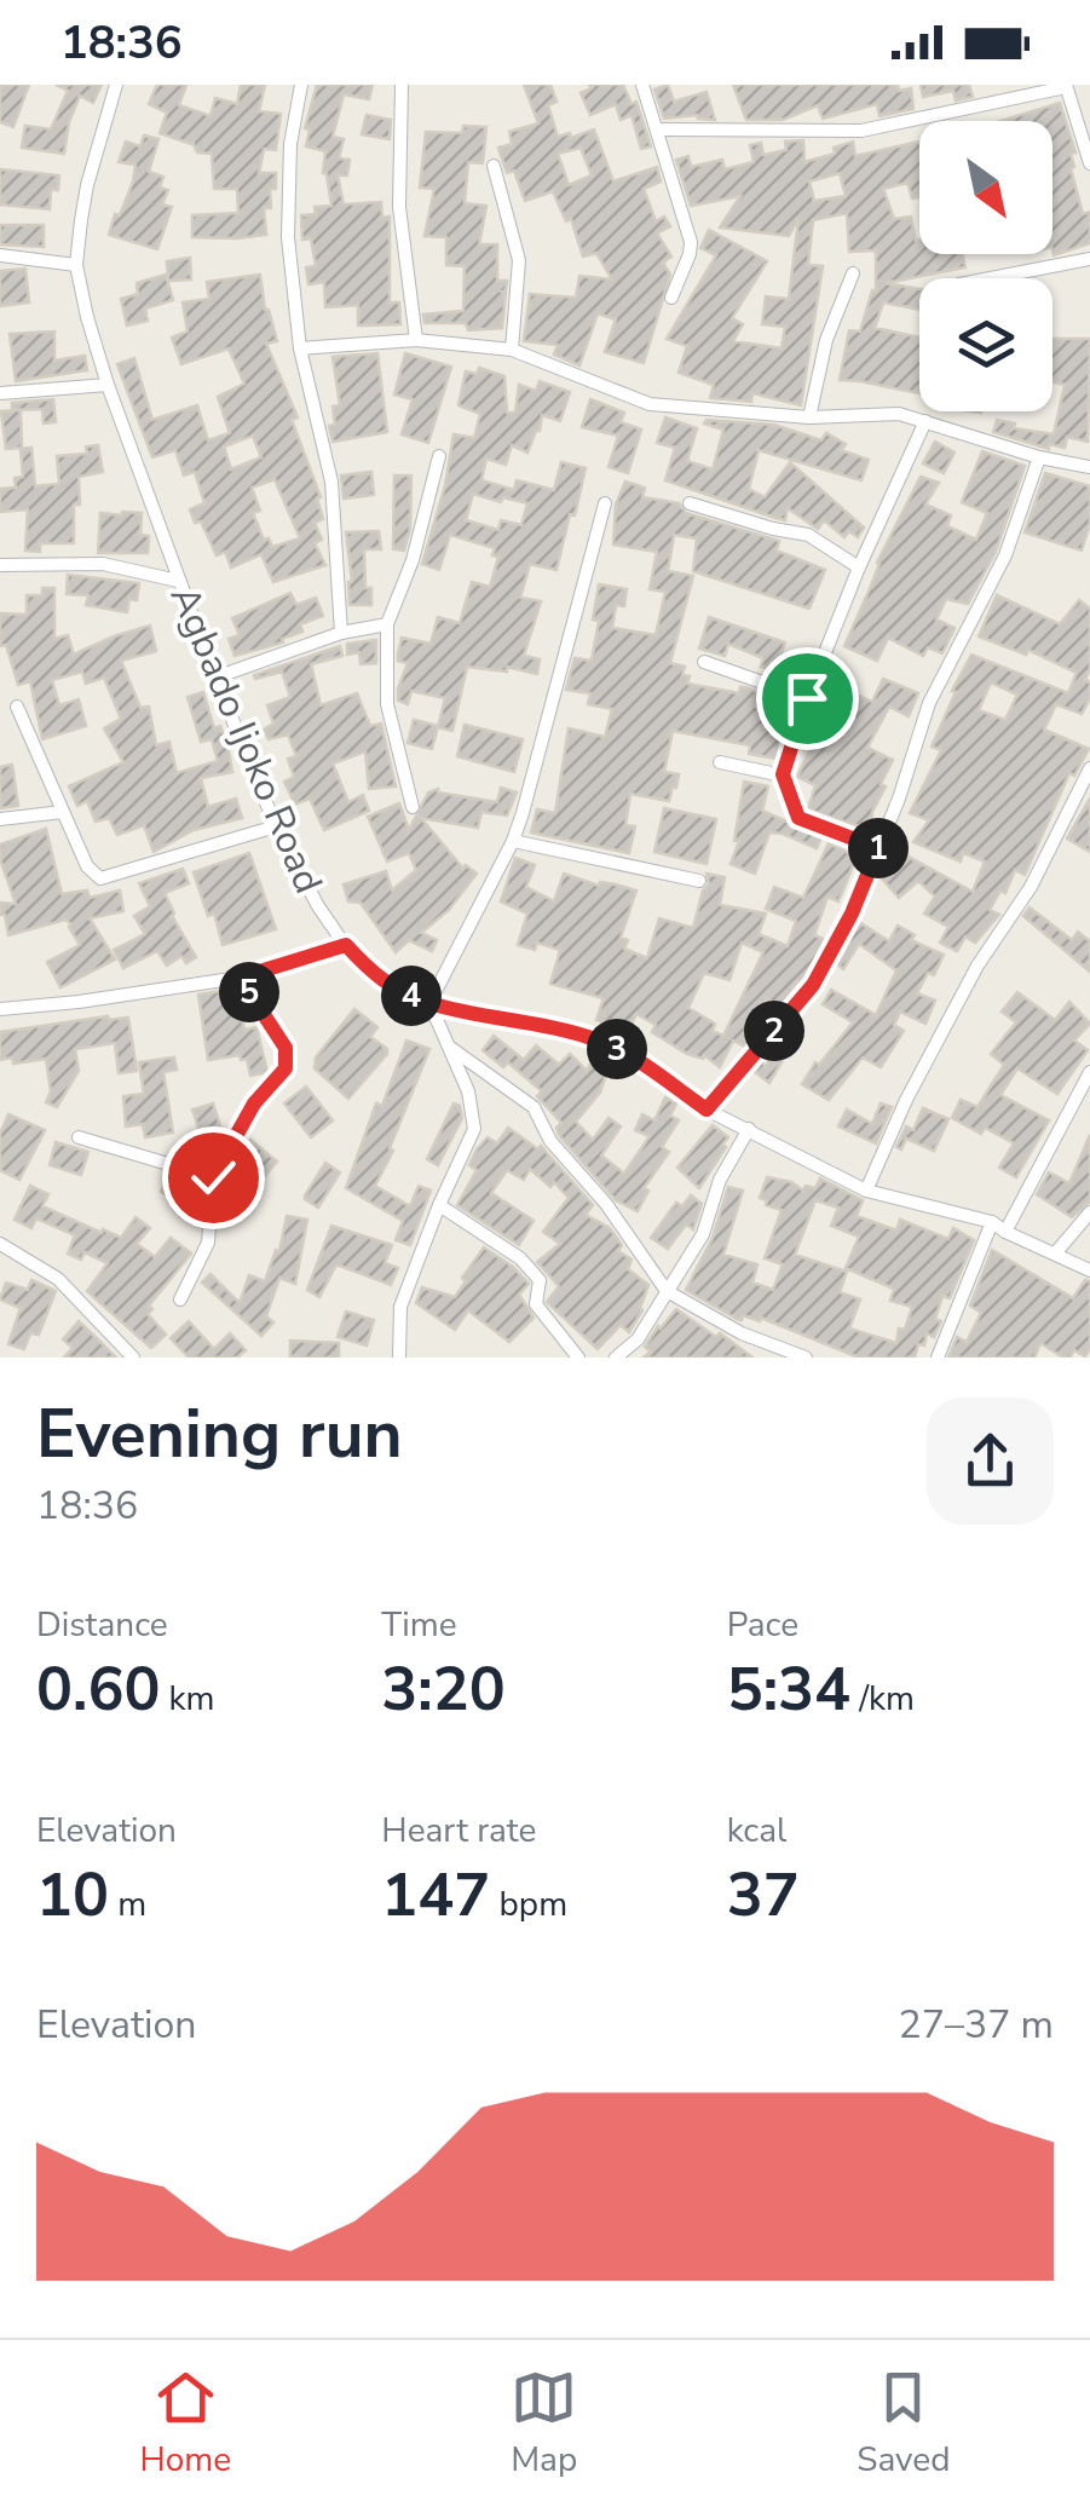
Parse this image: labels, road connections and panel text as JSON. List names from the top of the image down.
{
  "streets": {
    "street": ["Agbado Ijoko Road"]
  },
  "north": "bottom right",
  "page": {
    "status": "18:36",
    "pins": [
      "1",
      "5",
      "4",
      "2",
      "3"
    ],
    "heading": ["Evening run", "18:36"],
    "stats": [
      ["Distance", "0.60 km"],
      ["Time", "3:20"],
      ["Pace", "5:34 /km"],
      ["Elevation", "10 m"],
      ["Heart rate", "147 bpm"],
      ["kcal", "37"]
    ],
    "chart": ["Elevation", "27–37 m"],
    "tabs": ["Home", "Map", "Saved"]
  }
}
